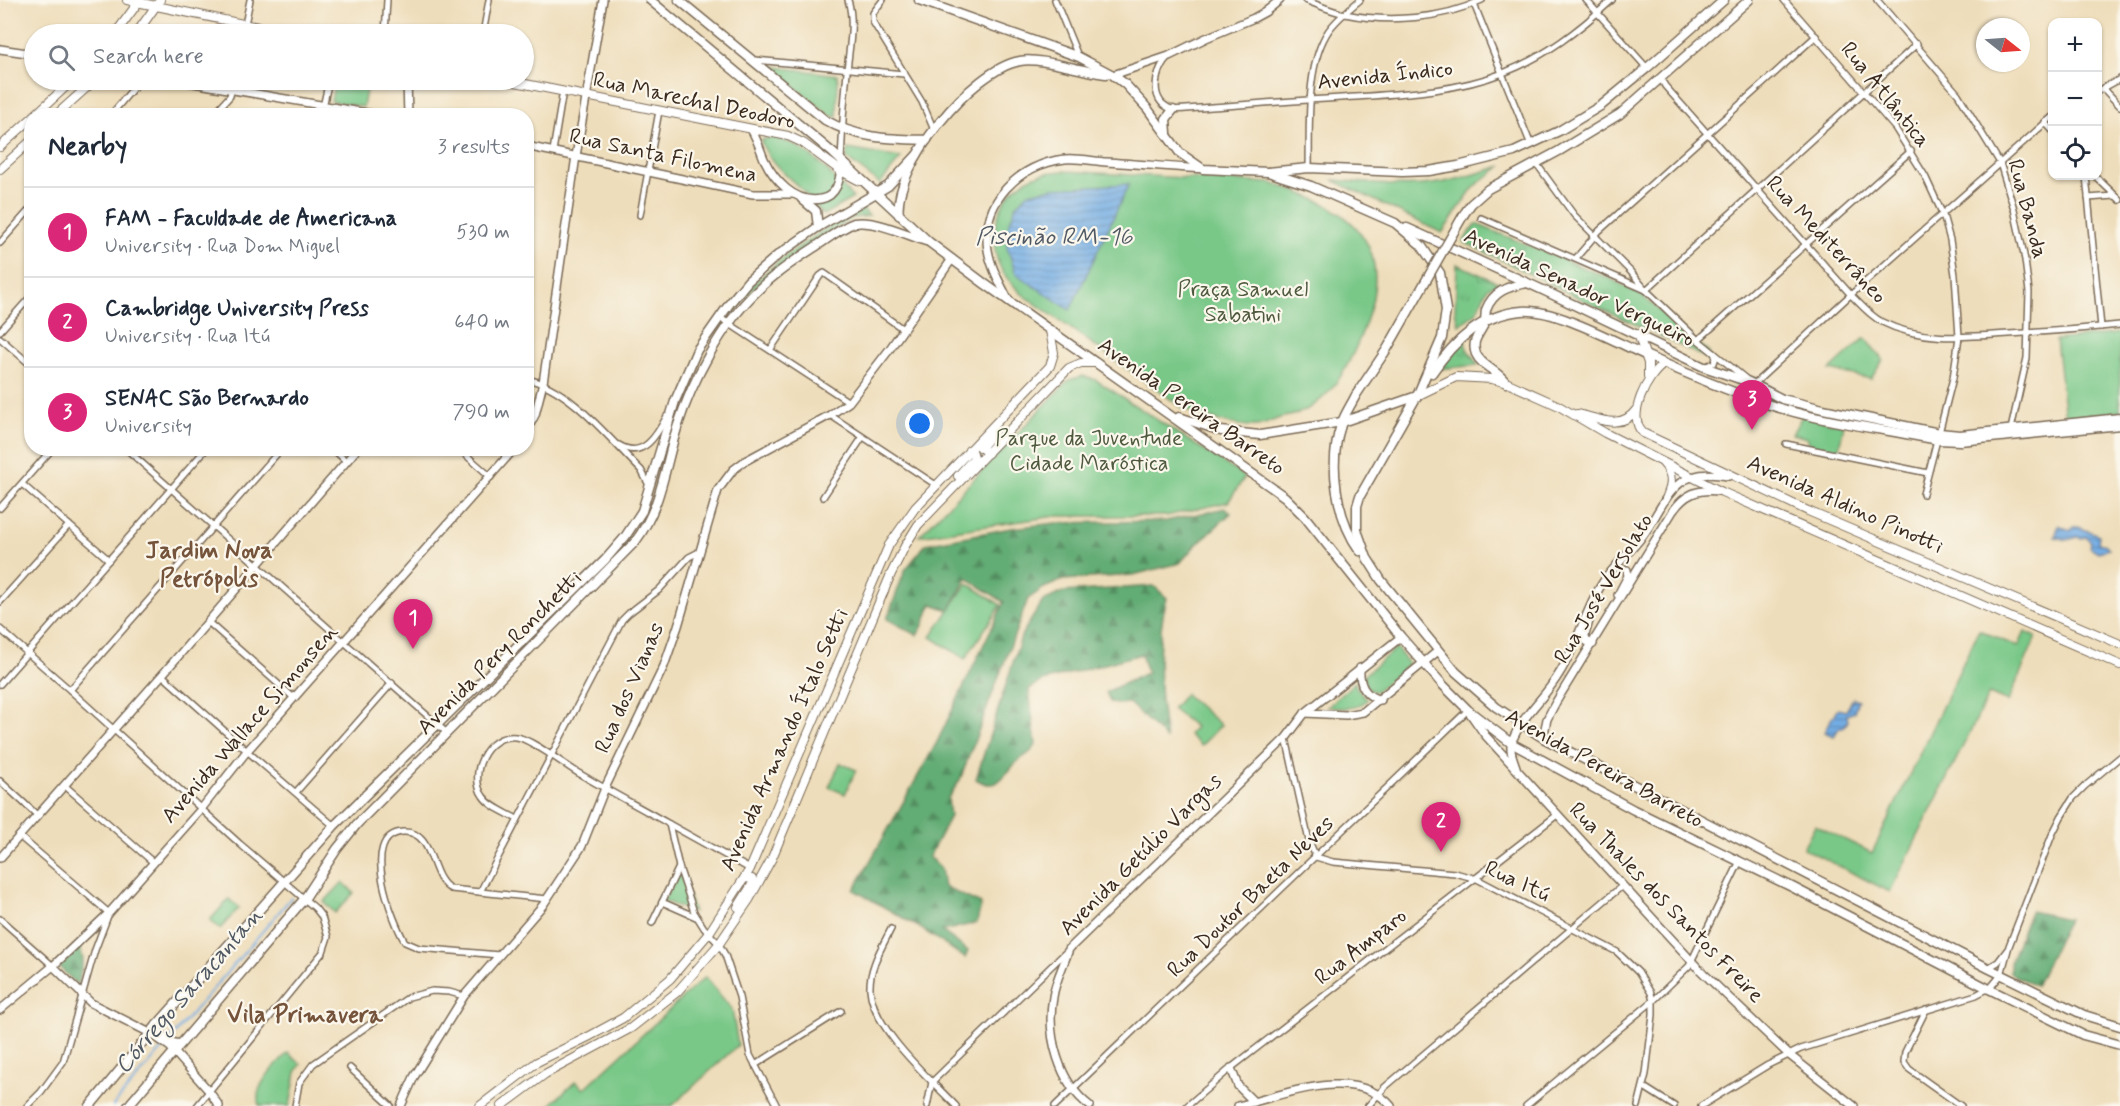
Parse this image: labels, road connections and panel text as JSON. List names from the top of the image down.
{
  "streets": {
    "main road": [
      "Rua Marechal Deodoro",
      "Avenida Senador Vergueiro",
      "Avenida Pereira Barreto",
      "Avenida Aldino Pinotti",
      "Avenida Pery Ronchetti",
      "Avenida Armando Ítalo Setti"
    ],
    "street": [
      "Avenida Índico",
      "Rua Atlântica",
      "Rua Santa Filomena",
      "Rua Banda",
      "Rua Mediterrâneo",
      "Rua José Versolato",
      "Rua dos Vianas",
      "Avenida Wallace Simonsen",
      "Avenida Getúlio Vargas",
      "Rua Itú",
      "Rua Doutor Baeta Neves",
      "Rua Thales dos Santos Freire",
      "Rua Amparo"
    ]
  },
  "crossings": [
    ["Rua Atlântica", "Rua Mediterrâneo"],
    ["Rua Atlântica", "Avenida Senador Vergueiro"],
    ["Rua Marechal Deodoro", "Avenida Pereira Barreto"],
    ["Rua Marechal Deodoro", "Avenida Pery Ronchetti"],
    ["Rua Marechal Deodoro", "Rua dos Vianas"],
    ["Rua Banda", "Rua Mediterrâneo"],
    ["Rua Banda", "Avenida Senador Vergueiro"],
    ["Avenida Senador Vergueiro", "Avenida Aldino Pinotti"],
    ["Avenida Pereira Barreto", "Rua José Versolato"],
    ["Avenida Pereira Barreto", "Rua dos Vianas"],
    ["Avenida Pereira Barreto", "Avenida Armando Ítalo Setti"],
    ["Avenida Pereira Barreto", "Avenida Getúlio Vargas"],
    ["Avenida Pereira Barreto", "Rua Doutor Baeta Neves"],
    ["Avenida Pereira Barreto", "Rua Thales dos Santos Freire"],
    ["Avenida Aldino Pinotti", "Rua José Versolato"],
    ["Avenida Getúlio Vargas", "Rua Doutor Baeta Neves"],
    ["Rua Itú", "Rua Doutor Baeta Neves"],
    ["Rua Itú", "Rua Amparo"],
    ["Rua Doutor Baeta Neves", "Rua Thales dos Santos Freire"],
    ["Rua Thales dos Santos Freire", "Rua Amparo"]
  ],
  "districts": ["Jardim Nova Petrópolis", "Vila Primavera"],
  "water": ["Piscinão RM-16", "Córrego Saracantan"],
  "parks": ["Praça Samuel Sabatini", "Parque da Juventude Cidade Maróstica"],
  "north": "right",
  "page": {
    "map_buttons": ["+", "−"],
    "search": "Search here",
    "heading": ["Nearby", "3 results"],
    "list": [
      {
        "mark": "1",
        "name": "FAM - Faculdade de Americana",
        "note": "University · Rua Dom Miguel",
        "value": "530 m"
      },
      {
        "mark": "2",
        "name": "Cambridge University Press",
        "note": "University · Rua Itú",
        "value": "640 m"
      },
      {
        "mark": "3",
        "name": "SENAC São Bernardo",
        "note": "University",
        "value": "790 m"
      }
    ],
    "pins": ["3", "1", "2"]
  }
}
